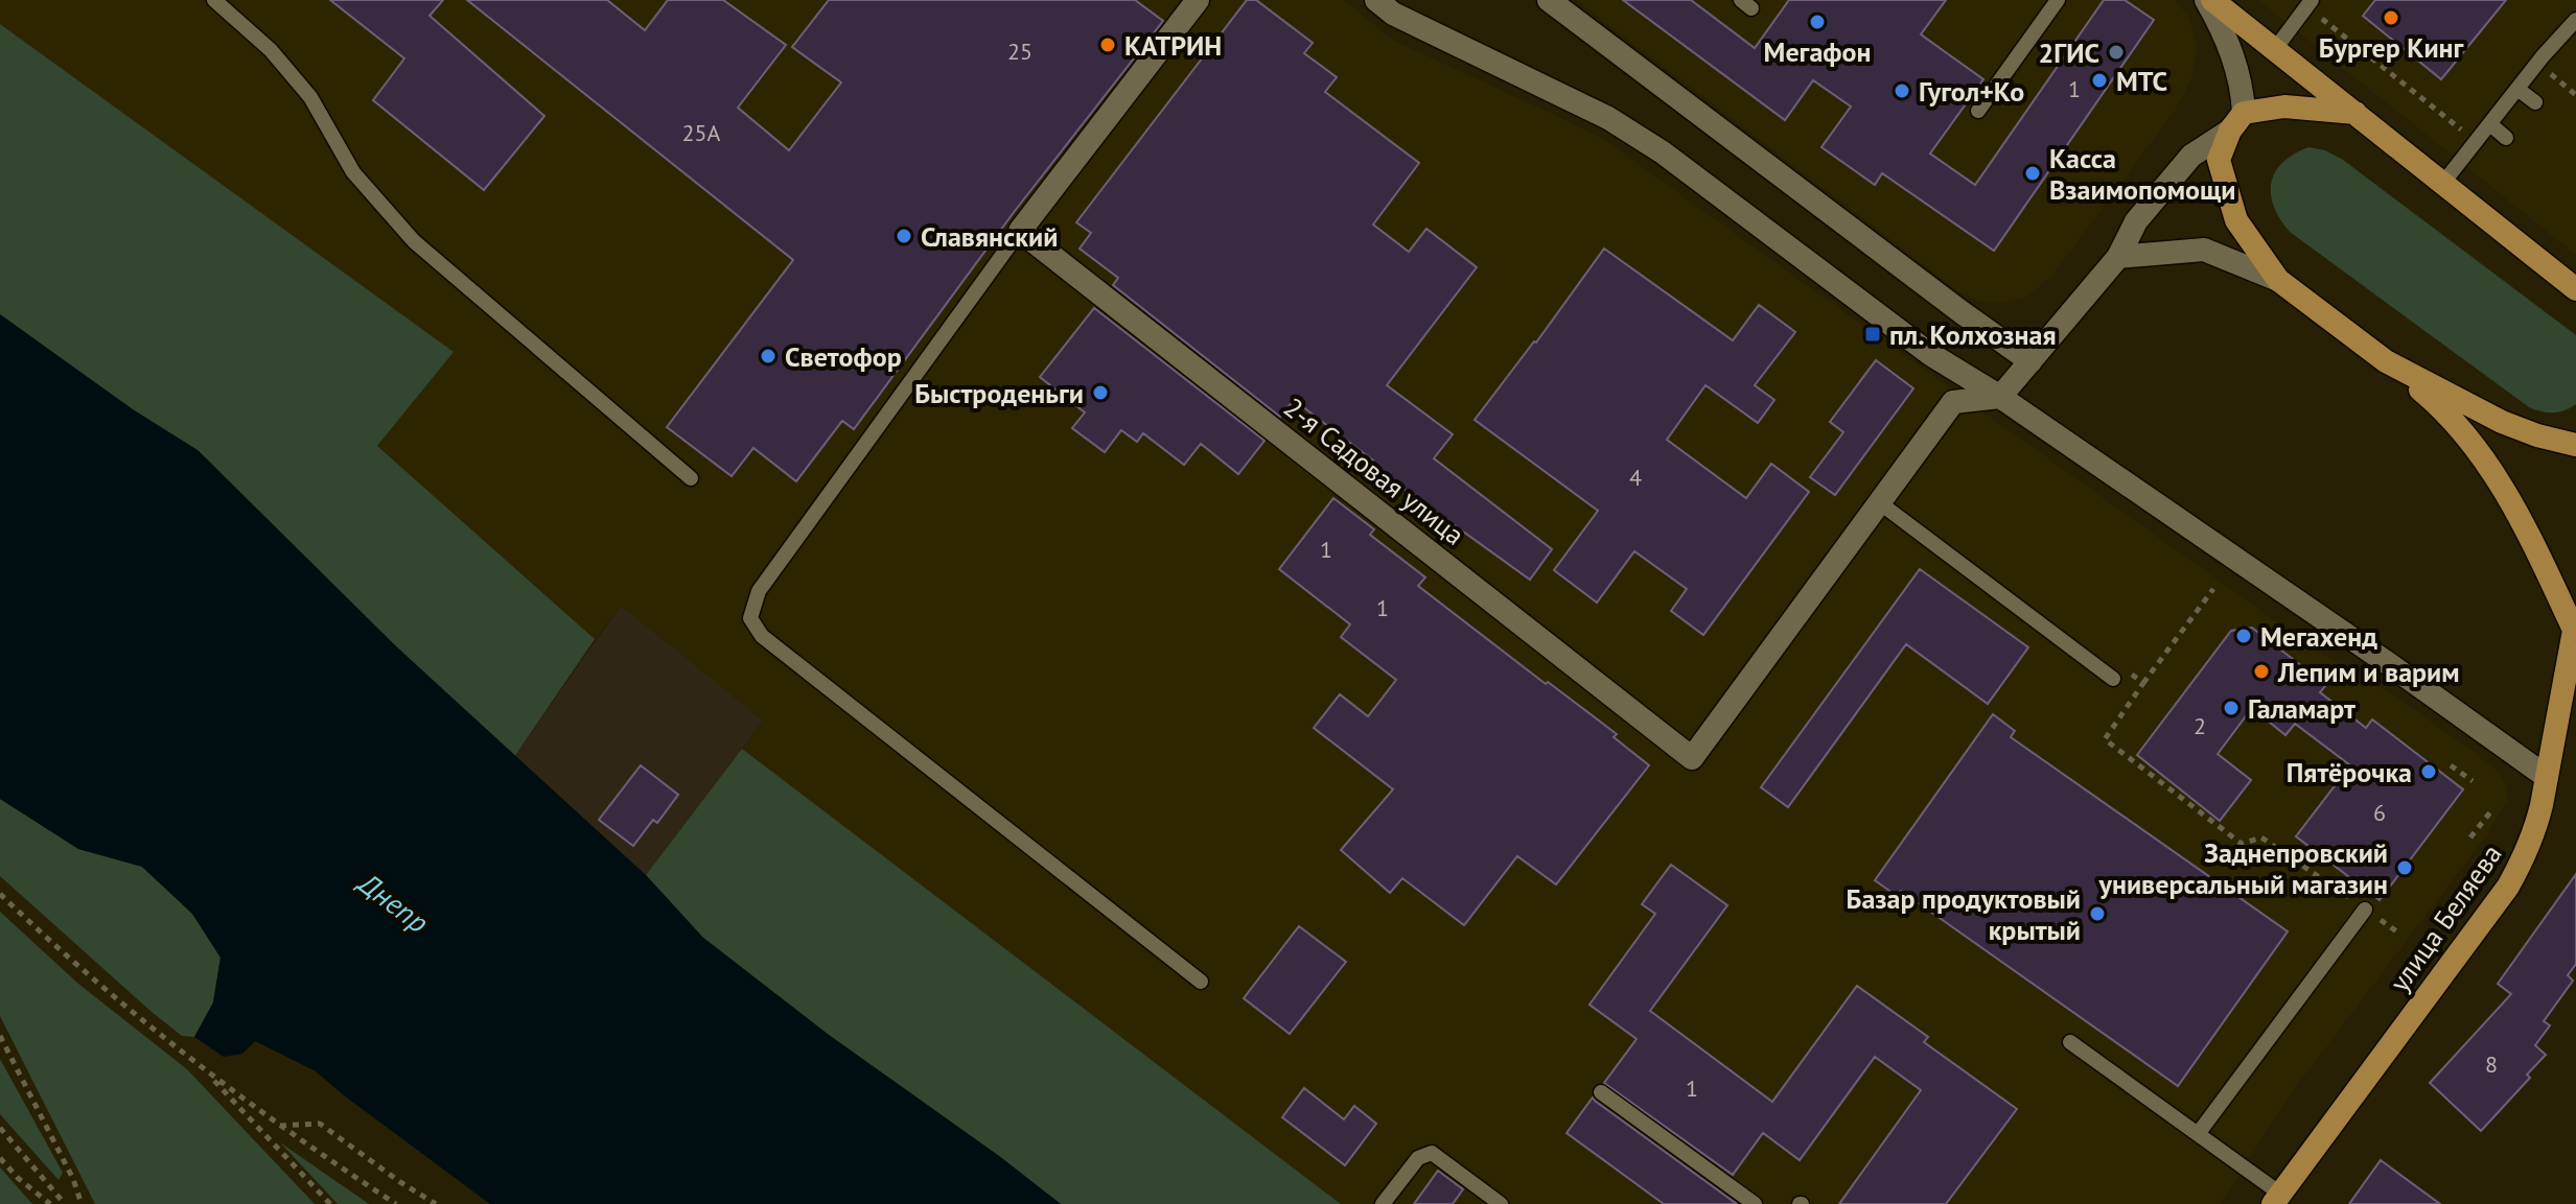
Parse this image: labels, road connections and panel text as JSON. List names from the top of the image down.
{
  "streets": {
    "main road": ["улица Беляева"],
    "street": ["2-я Садовая улица"]
  },
  "water": ["Днепр"],
  "places": {
    "other": [
      "Бургер Кинг",
      "Мегафон",
      "КАТРИН",
      "2ГИС",
      "МТС",
      "Гугол+Ко",
      "Касса Взаимопомощи",
      "Славянский",
      "Светофор",
      "Быстроденьги",
      "Мегахенд",
      "Лепим и варим",
      "Галамарт",
      "Пятёрочка",
      "Заднепровский универсальный магазин",
      "Базар продуктовый крытый"
    ],
    "transit": ["пл. Колхозная"]
  },
  "house_numbers": [
    "25",
    "1",
    "25А",
    "4",
    "1",
    "1",
    "2",
    "6",
    "8",
    "1"
  ]
}
